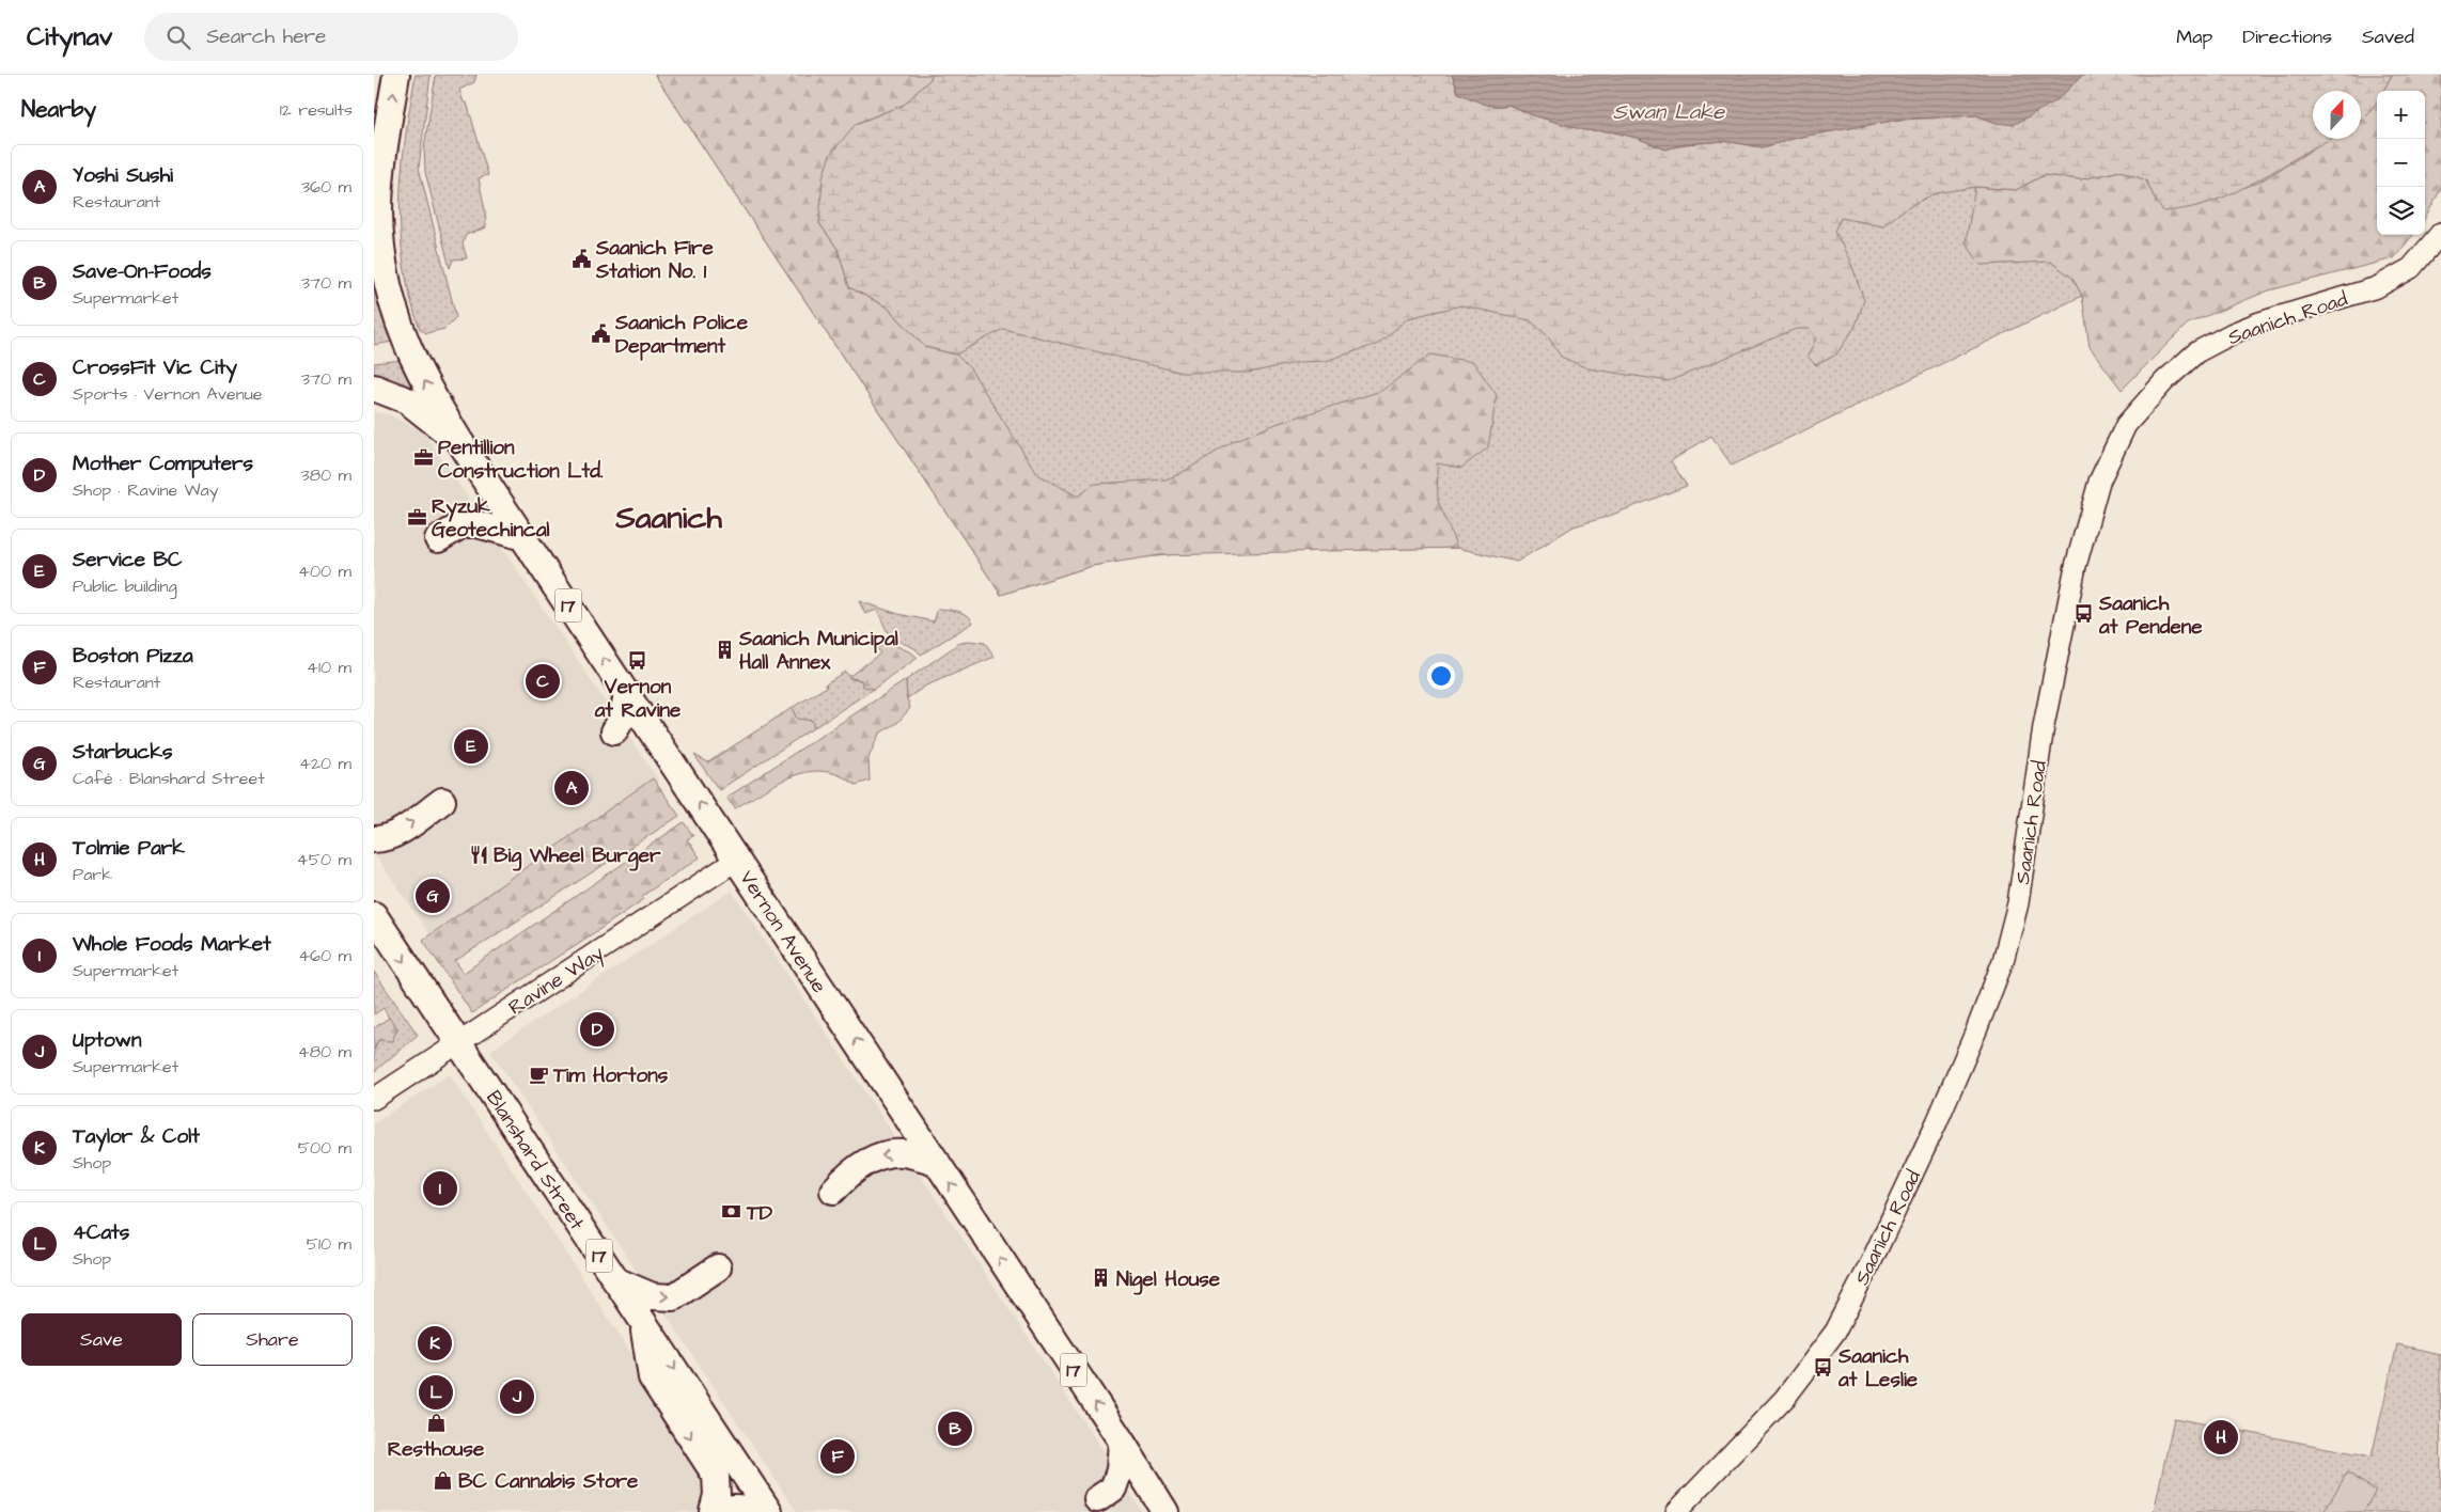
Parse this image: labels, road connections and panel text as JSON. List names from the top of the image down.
{
  "streets": {
    "highway": ["17", "Vernon Avenue", "Blanshard Street"],
    "main road": ["Saanich Road", "Ravine Way"]
  },
  "crossings": [
    ["Vernon Avenue", "Ravine Way"],
    ["Ravine Way", "Blanshard Street"]
  ],
  "one_way": ["Vernon Avenue", "Blanshard Street"],
  "districts": ["Saanich"],
  "water": ["Swan Lake"],
  "places": {
    "public building": ["Saanich Fire Station No. 1", "Saanich Police Department"],
    "office": ["Pentillion Construction Ltd.", "Ryzuk Geotechincal"],
    "bus stop": ["Saanich at Pendene", "Vernon at Ravine", "Saanich at Leslie"],
    "building": ["Saanich Municipal Hall Annex", "Nigel House"],
    "restaurant": ["Big Wheel Burger"],
    "cafe": ["Tim Hortons"],
    "bank": ["TD"],
    "shop": ["Resthouse", "BC Cannabis Store"]
  },
  "north": "top",
  "page": {
    "header": "Citynav",
    "search": "Search here",
    "nav": ["Map", "Directions", "Saved"],
    "heading": ["Nearby", "12 results"],
    "map_buttons": ["+", "−"],
    "list": [
      {
        "mark": "A",
        "name": "Yoshi Sushi",
        "note": "Restaurant",
        "value": "360 m"
      },
      {
        "mark": "B",
        "name": "Save-On-Foods",
        "note": "Supermarket",
        "value": "370 m"
      },
      {
        "mark": "C",
        "name": "CrossFit Vic City",
        "note": "Sports · Vernon Avenue",
        "value": "370 m"
      },
      {
        "mark": "D",
        "name": "Mother Computers",
        "note": "Shop · Ravine Way",
        "value": "380 m"
      },
      {
        "mark": "E",
        "name": "Service BC",
        "note": "Public building",
        "value": "400 m"
      },
      {
        "mark": "F",
        "name": "Boston Pizza",
        "note": "Restaurant",
        "value": "410 m"
      },
      {
        "mark": "G",
        "name": "Starbucks",
        "note": "Café · Blanshard Street",
        "value": "420 m"
      },
      {
        "mark": "H",
        "name": "Tolmie Park",
        "note": "Park",
        "value": "450 m"
      },
      {
        "mark": "I",
        "name": "Whole Foods Market",
        "note": "Supermarket",
        "value": "460 m"
      },
      {
        "mark": "J",
        "name": "Uptown",
        "note": "Supermarket",
        "value": "480 m"
      },
      {
        "mark": "K",
        "name": "Taylor & Colt",
        "note": "Shop",
        "value": "500 m"
      },
      {
        "mark": "L",
        "name": "4Cats",
        "note": "Shop",
        "value": "510 m"
      }
    ],
    "pins": [
      "C",
      "E",
      "A",
      "G",
      "D",
      "I",
      "K",
      "L",
      "J",
      "B",
      "H",
      "F"
    ],
    "buttons": ["Save", "Share"]
  }
}
